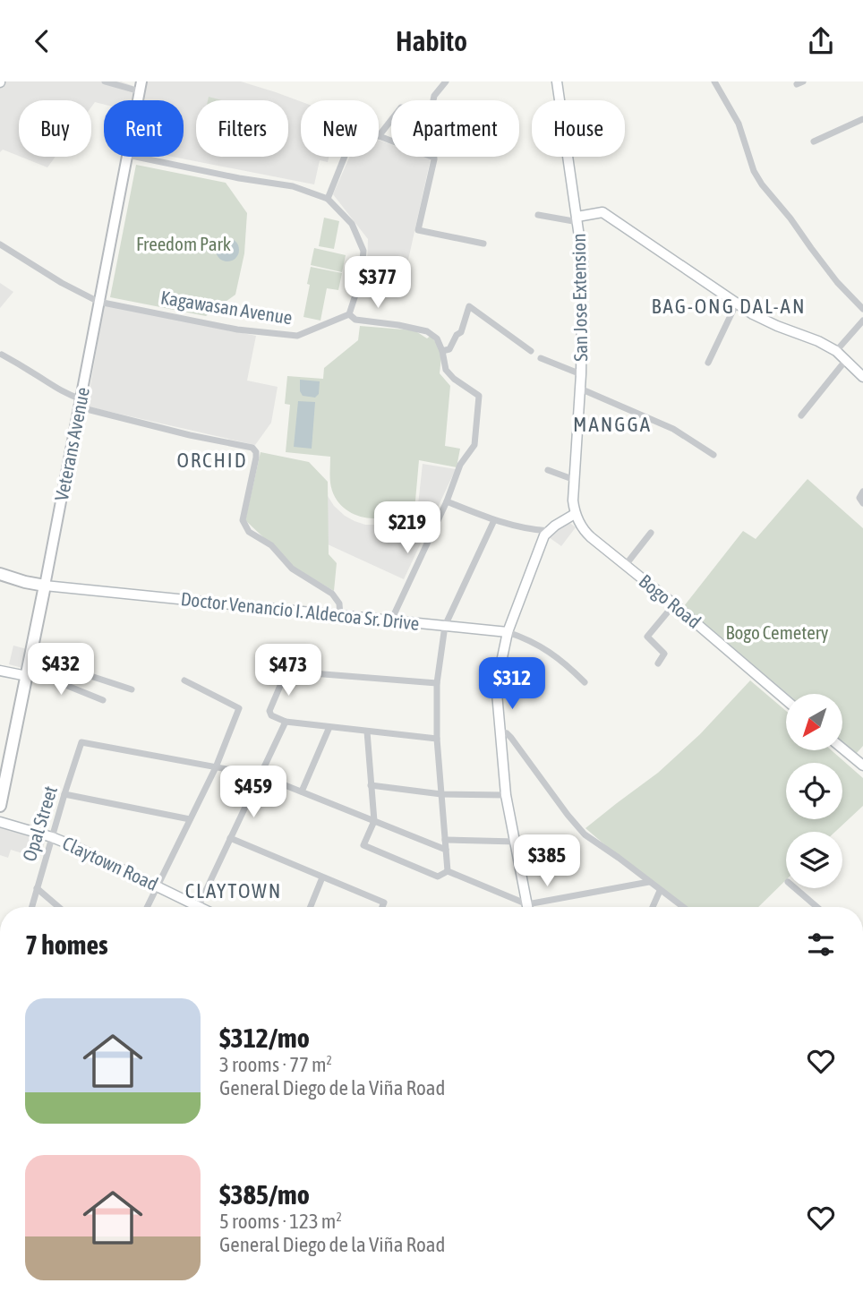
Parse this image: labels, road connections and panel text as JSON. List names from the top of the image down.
{
  "streets": {
    "highway": ["Veterans Avenue", "Doctor Venancio I. Aldecoa Sr. Drive"],
    "street": [
      "San Jose Extension",
      "Kagawasan Avenue",
      "Bogo Road",
      "Opal Street",
      "Claytown Road"
    ]
  },
  "crossings": [
    ["San Jose Extension", "Bogo Road"],
    ["Kagawasan Avenue", "Veterans Avenue"],
    ["Veterans Avenue", "Doctor Venancio I. Aldecoa Sr. Drive"],
    ["Opal Street", "Claytown Road"]
  ],
  "districts": [
    "BAG-ONG DAL-AN",
    "MANGGA",
    "ORCHID",
    "CLAYTOWN"
  ],
  "parks": ["Freedom Park", "Bogo Cemetery"],
  "north": "bottom left",
  "page": {
    "header": "Habito",
    "chip": [
      "Buy",
      "Rent",
      "Filters",
      "New",
      "Apartment",
      "House"
    ],
    "price": [
      "$377",
      "$219",
      "$432",
      "$473",
      "$312",
      "$459",
      "$385"
    ],
    "heading": "7 homes",
    "list": [
      {
        "name": "$312/mo",
        "note": "3 rooms · 77 m² · General Diego de la Viña Road"
      },
      {
        "name": "$385/mo",
        "note": "5 rooms · 123 m² · General Diego de la Viña Road"
      }
    ]
  }
}
